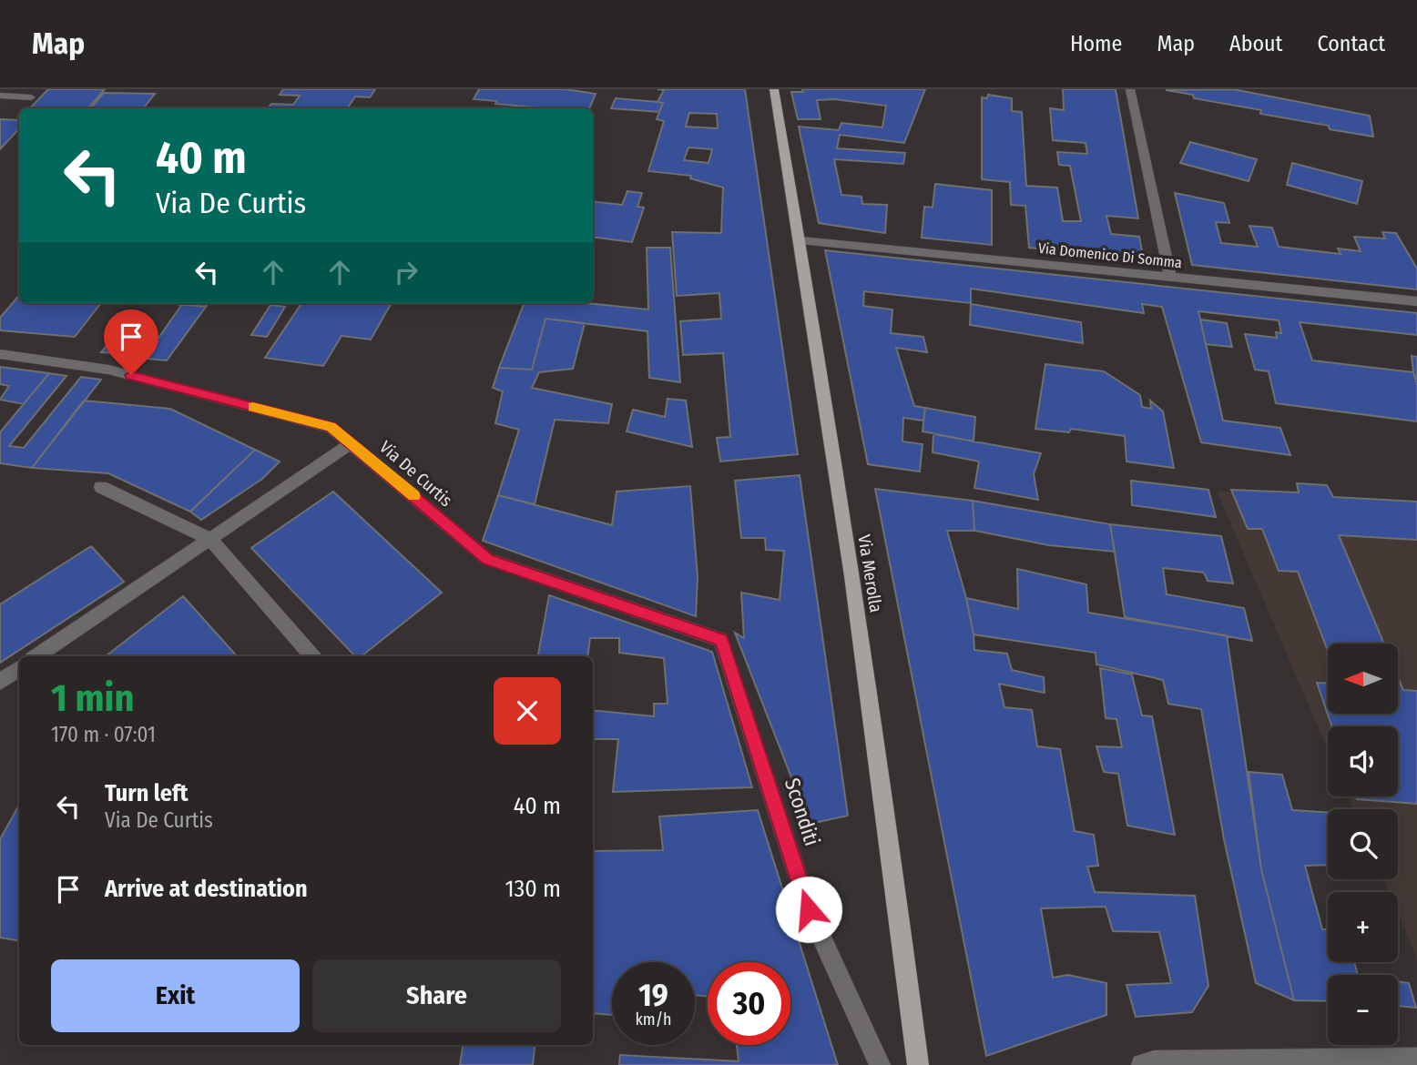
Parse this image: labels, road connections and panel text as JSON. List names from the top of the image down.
{
  "streets": {
    "main road": ["Via Merolla"],
    "street": ["Via Domenico Di Somma", "Via De Curtis", "Sconditi"]
  },
  "crossings": [
    ["Via Domenico Di Somma", "Via Merolla"],
    ["Via De Curtis", "Sconditi"]
  ],
  "north": "left",
  "page": {
    "header": "Map",
    "nav": [
      "Home",
      "Map",
      "About",
      "Contact"
    ],
    "turn": ["40 m", "Via De Curtis"],
    "map_buttons": ["+", "−"],
    "heading": ["1 min", "170 m · 07:01"],
    "list": [
      {
        "name": "Turn left",
        "note": "Via De Curtis",
        "value": "40 m"
      },
      {
        "name": "Arrive at destination",
        "value": "130 m"
      }
    ],
    "buttons": ["Exit", "Share"],
    "speed": "19 km/h",
    "limit": "30"
  }
}
